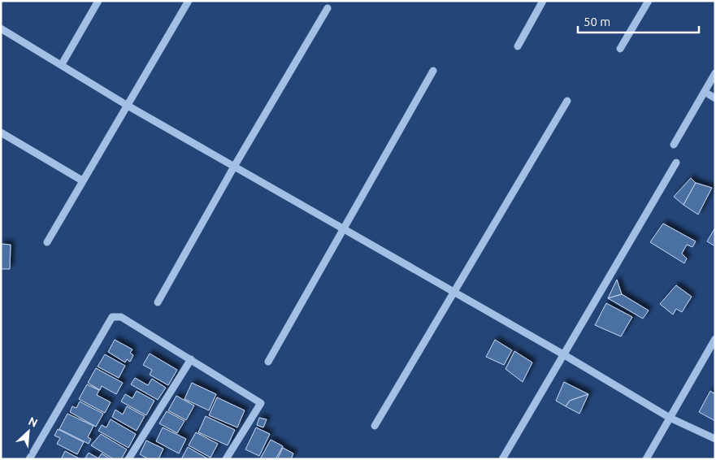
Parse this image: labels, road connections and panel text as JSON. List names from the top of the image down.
{
  "scale_bar": "50 m",
  "north": "top right"
}
